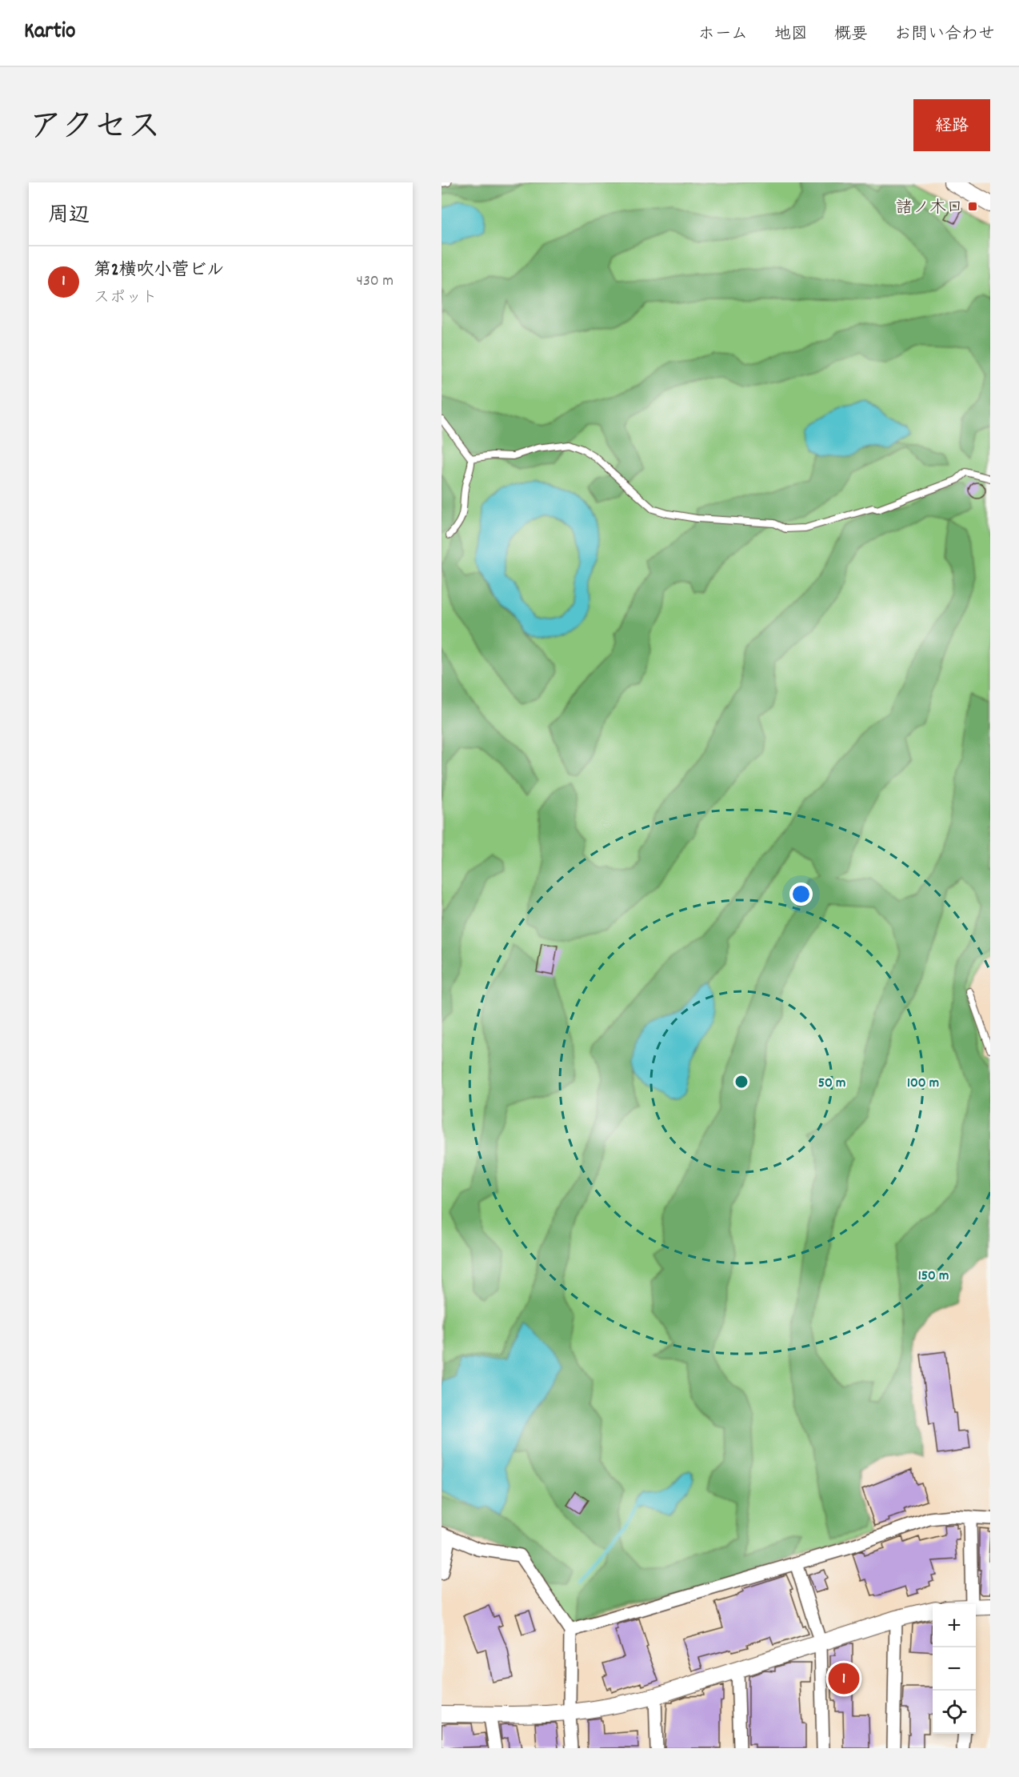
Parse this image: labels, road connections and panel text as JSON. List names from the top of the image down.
{
  "places": {
    "transit": ["諸ノ木口"]
  },
  "page": {
    "header": "Kartio",
    "nav": [
      "ホーム",
      "地図",
      "概要",
      "お問い合わせ"
    ],
    "title": "アクセス",
    "buttons": "経路",
    "heading": "周辺",
    "list": [
      {
        "mark": "1",
        "name": "第2横吹小菅ビル",
        "note": "スポット",
        "value": "430 m"
      }
    ],
    "map_buttons": ["+", "−"],
    "pins": "1"
  },
  "rings": ["50 m", "100 m", "150 m"]
}
